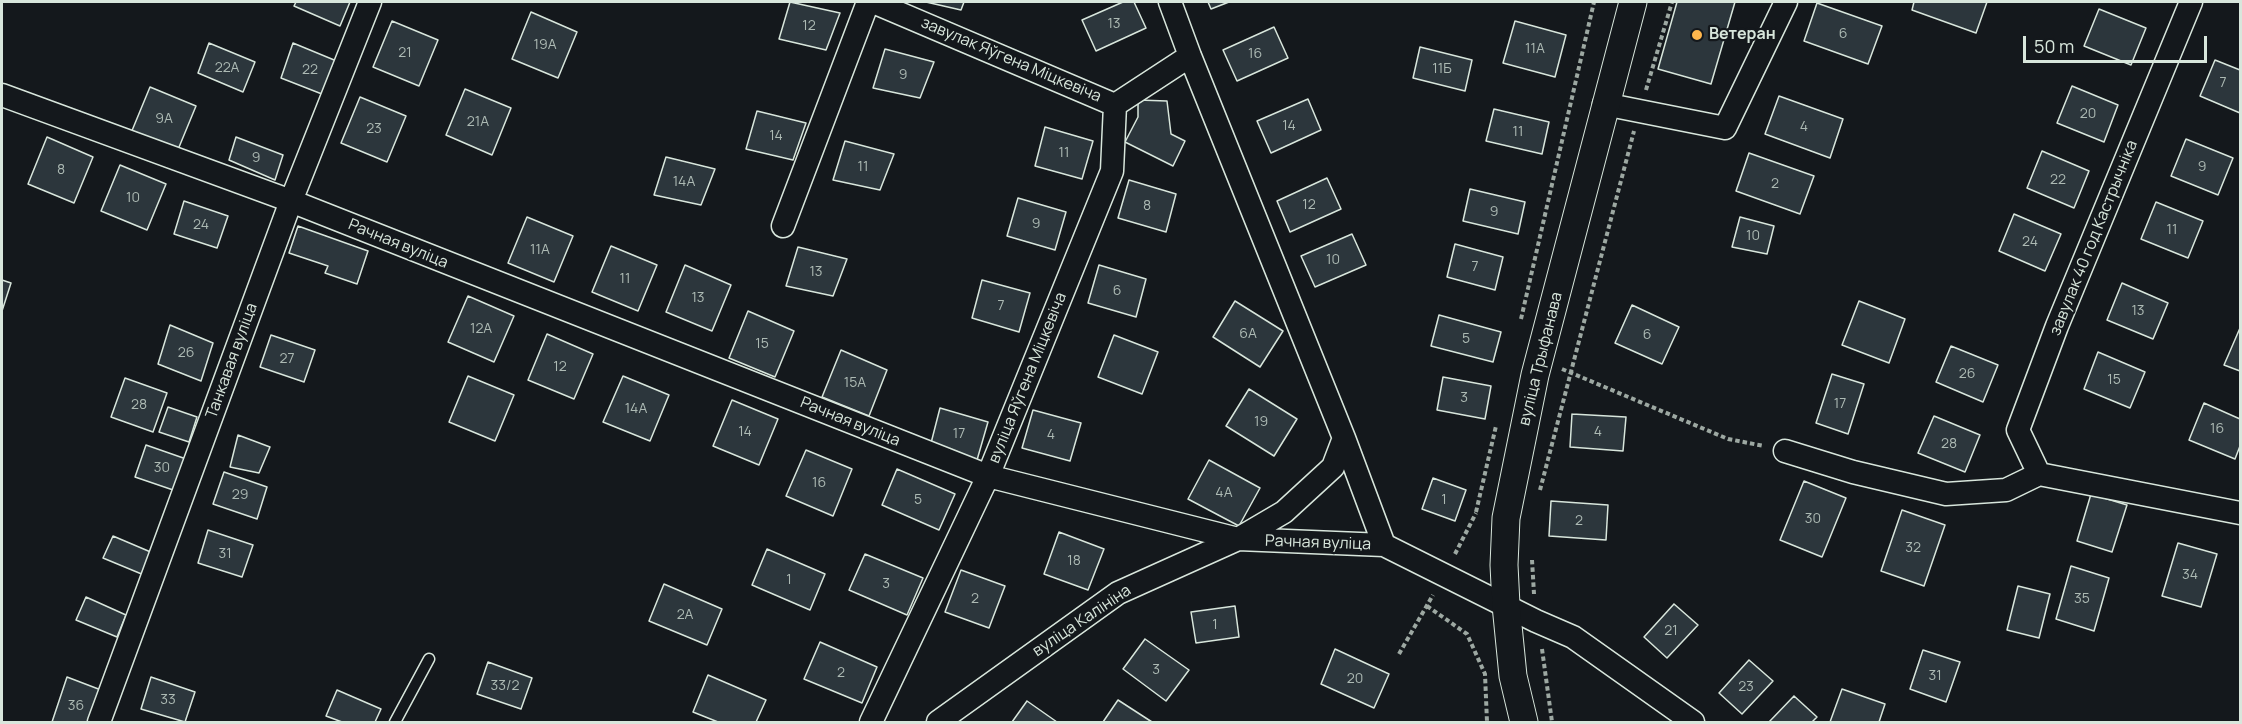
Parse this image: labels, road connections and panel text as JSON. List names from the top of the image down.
{
  "streets": {
    "street": [
      "завулак Яўгена Міцкевіча",
      "завулак 40 год Кастрычніка",
      "Рачная вуліца",
      "вуліца Трыфанава",
      "Танкавая вуліца",
      "вуліца Яўгена Міцкевіча",
      "вуліца Калініна"
    ]
  },
  "crossings": [
    ["завулак Яўгена Міцкевіча", "вуліца Яўгена Міцкевіча"],
    ["Рачная вуліца", "вуліца Трыфанава"],
    ["Рачная вуліца", "Танкавая вуліца"],
    ["Рачная вуліца", "вуліца Яўгена Міцкевіча"],
    ["Рачная вуліца", "вуліца Калініна"]
  ],
  "places": ["Ветеран"],
  "house_numbers": [
    "13",
    "12",
    "6",
    "19А",
    "11А",
    "21",
    "16",
    "22А",
    "11Б",
    "22",
    "9",
    "7",
    "20",
    "9А",
    "21А",
    "14",
    "4",
    "23",
    "11",
    "14",
    "11",
    "9",
    "11",
    "9",
    "8",
    "22",
    "14А",
    "2",
    "10",
    "12",
    "8",
    "9",
    "9",
    "24",
    "11",
    "10",
    "24",
    "11А",
    "10",
    "7",
    "13",
    "11",
    "6",
    "13",
    "7",
    "13",
    "12А",
    "6А",
    "6",
    "5",
    "15",
    "26",
    "27",
    "12",
    "26",
    "15",
    "15А",
    "3",
    "17",
    "28",
    "14А",
    "19",
    "16",
    "14",
    "4",
    "17",
    "4",
    "28",
    "30",
    "16",
    "4А",
    "29",
    "5",
    "1",
    "30",
    "2",
    "32",
    "31",
    "18",
    "34",
    "1",
    "3",
    "2",
    "35",
    "2А",
    "1",
    "21",
    "3",
    "2",
    "31",
    "20",
    "33/2",
    "23",
    "33",
    "36"
  ],
  "scale_bar": "50 m"
}
